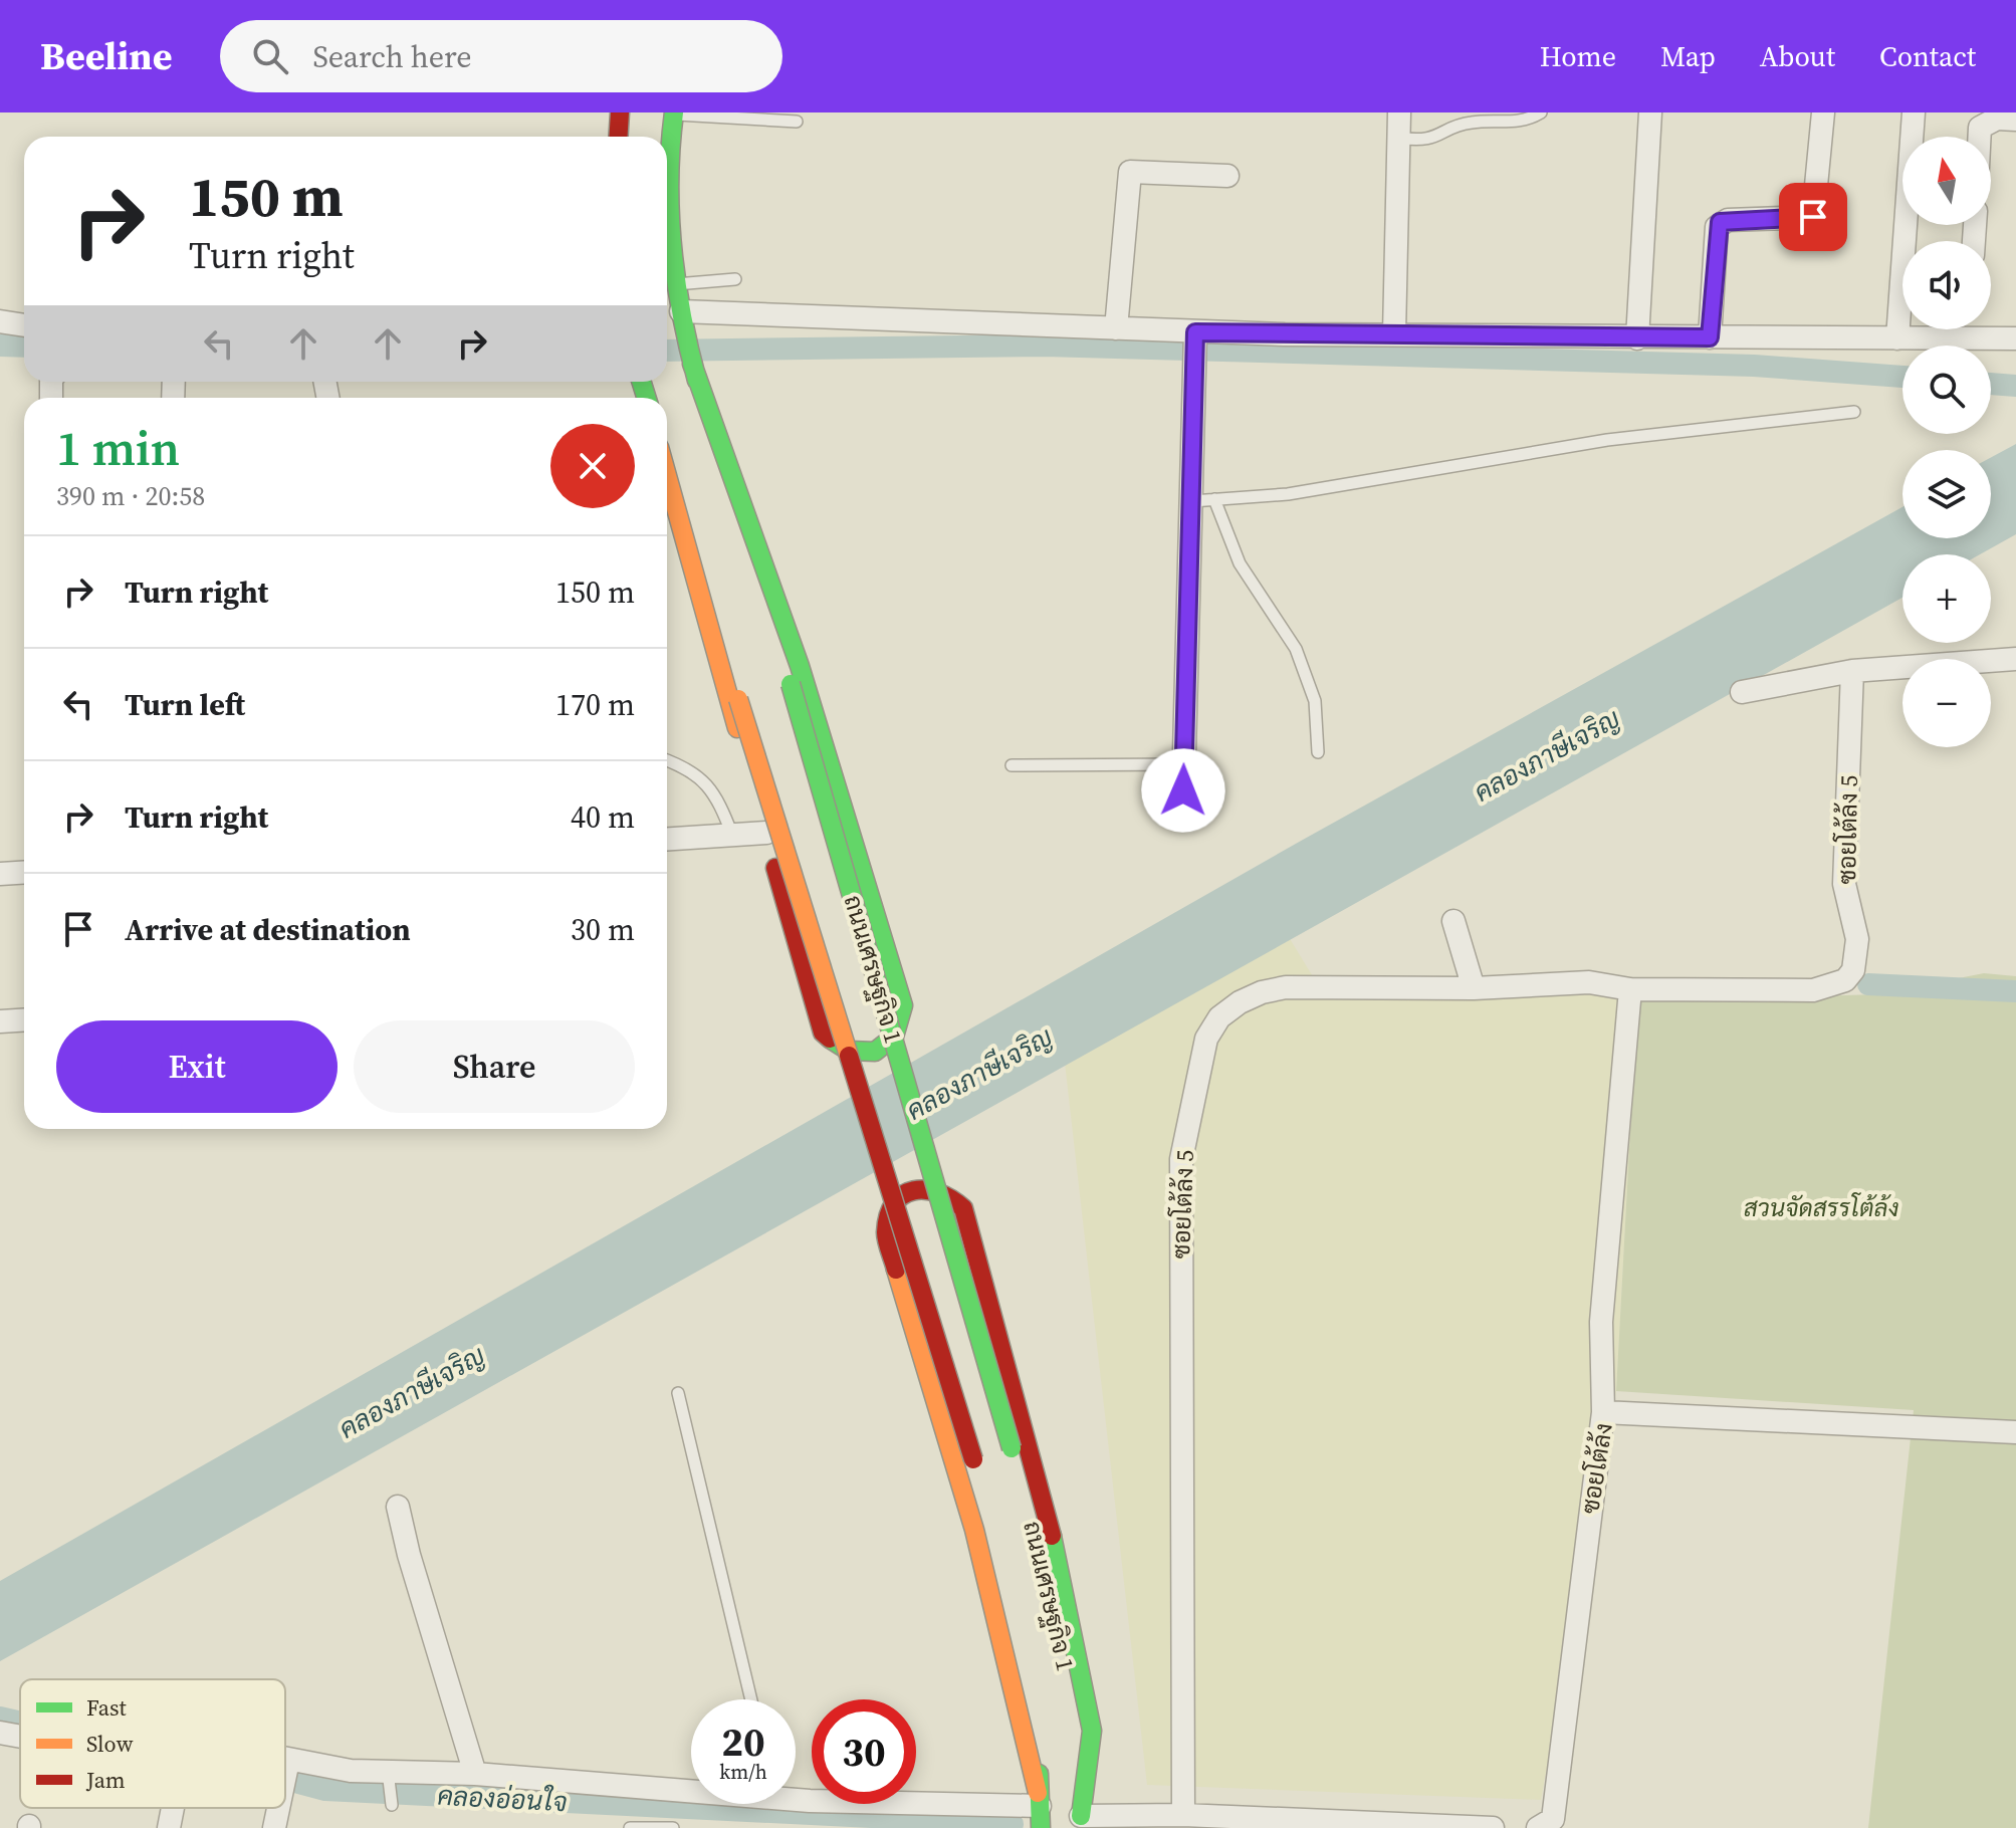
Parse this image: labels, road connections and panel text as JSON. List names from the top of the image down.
{
  "streets": {
    "main road": ["ถนนเศรษฐกิจ 1"],
    "street": ["ซอยโต้ล้ง 5", "ซอยโต้ล้ง"]
  },
  "water": ["คลองภาษีเจริญ", "คลองอ่อนใจ"],
  "parks": ["สวนจัดสรรโต้ล้ง"],
  "legend": ["Fast", "Slow", "Jam"],
  "north": "top",
  "page": {
    "header": "Beeline",
    "search": "Search here",
    "nav": [
      "Home",
      "Map",
      "About",
      "Contact"
    ],
    "map_buttons": ["+", "−"],
    "turn": ["150 m", "Turn right"],
    "heading": ["1 min", "390 m · 20:58"],
    "list": [
      {
        "name": "Turn right",
        "value": "150 m"
      },
      {
        "name": "Turn left",
        "value": "170 m"
      },
      {
        "name": "Turn right",
        "value": "40 m"
      },
      {
        "name": "Arrive at destination",
        "value": "30 m"
      }
    ],
    "buttons": ["Exit", "Share"],
    "speed": "20 km/h",
    "limit": "30"
  }
}
